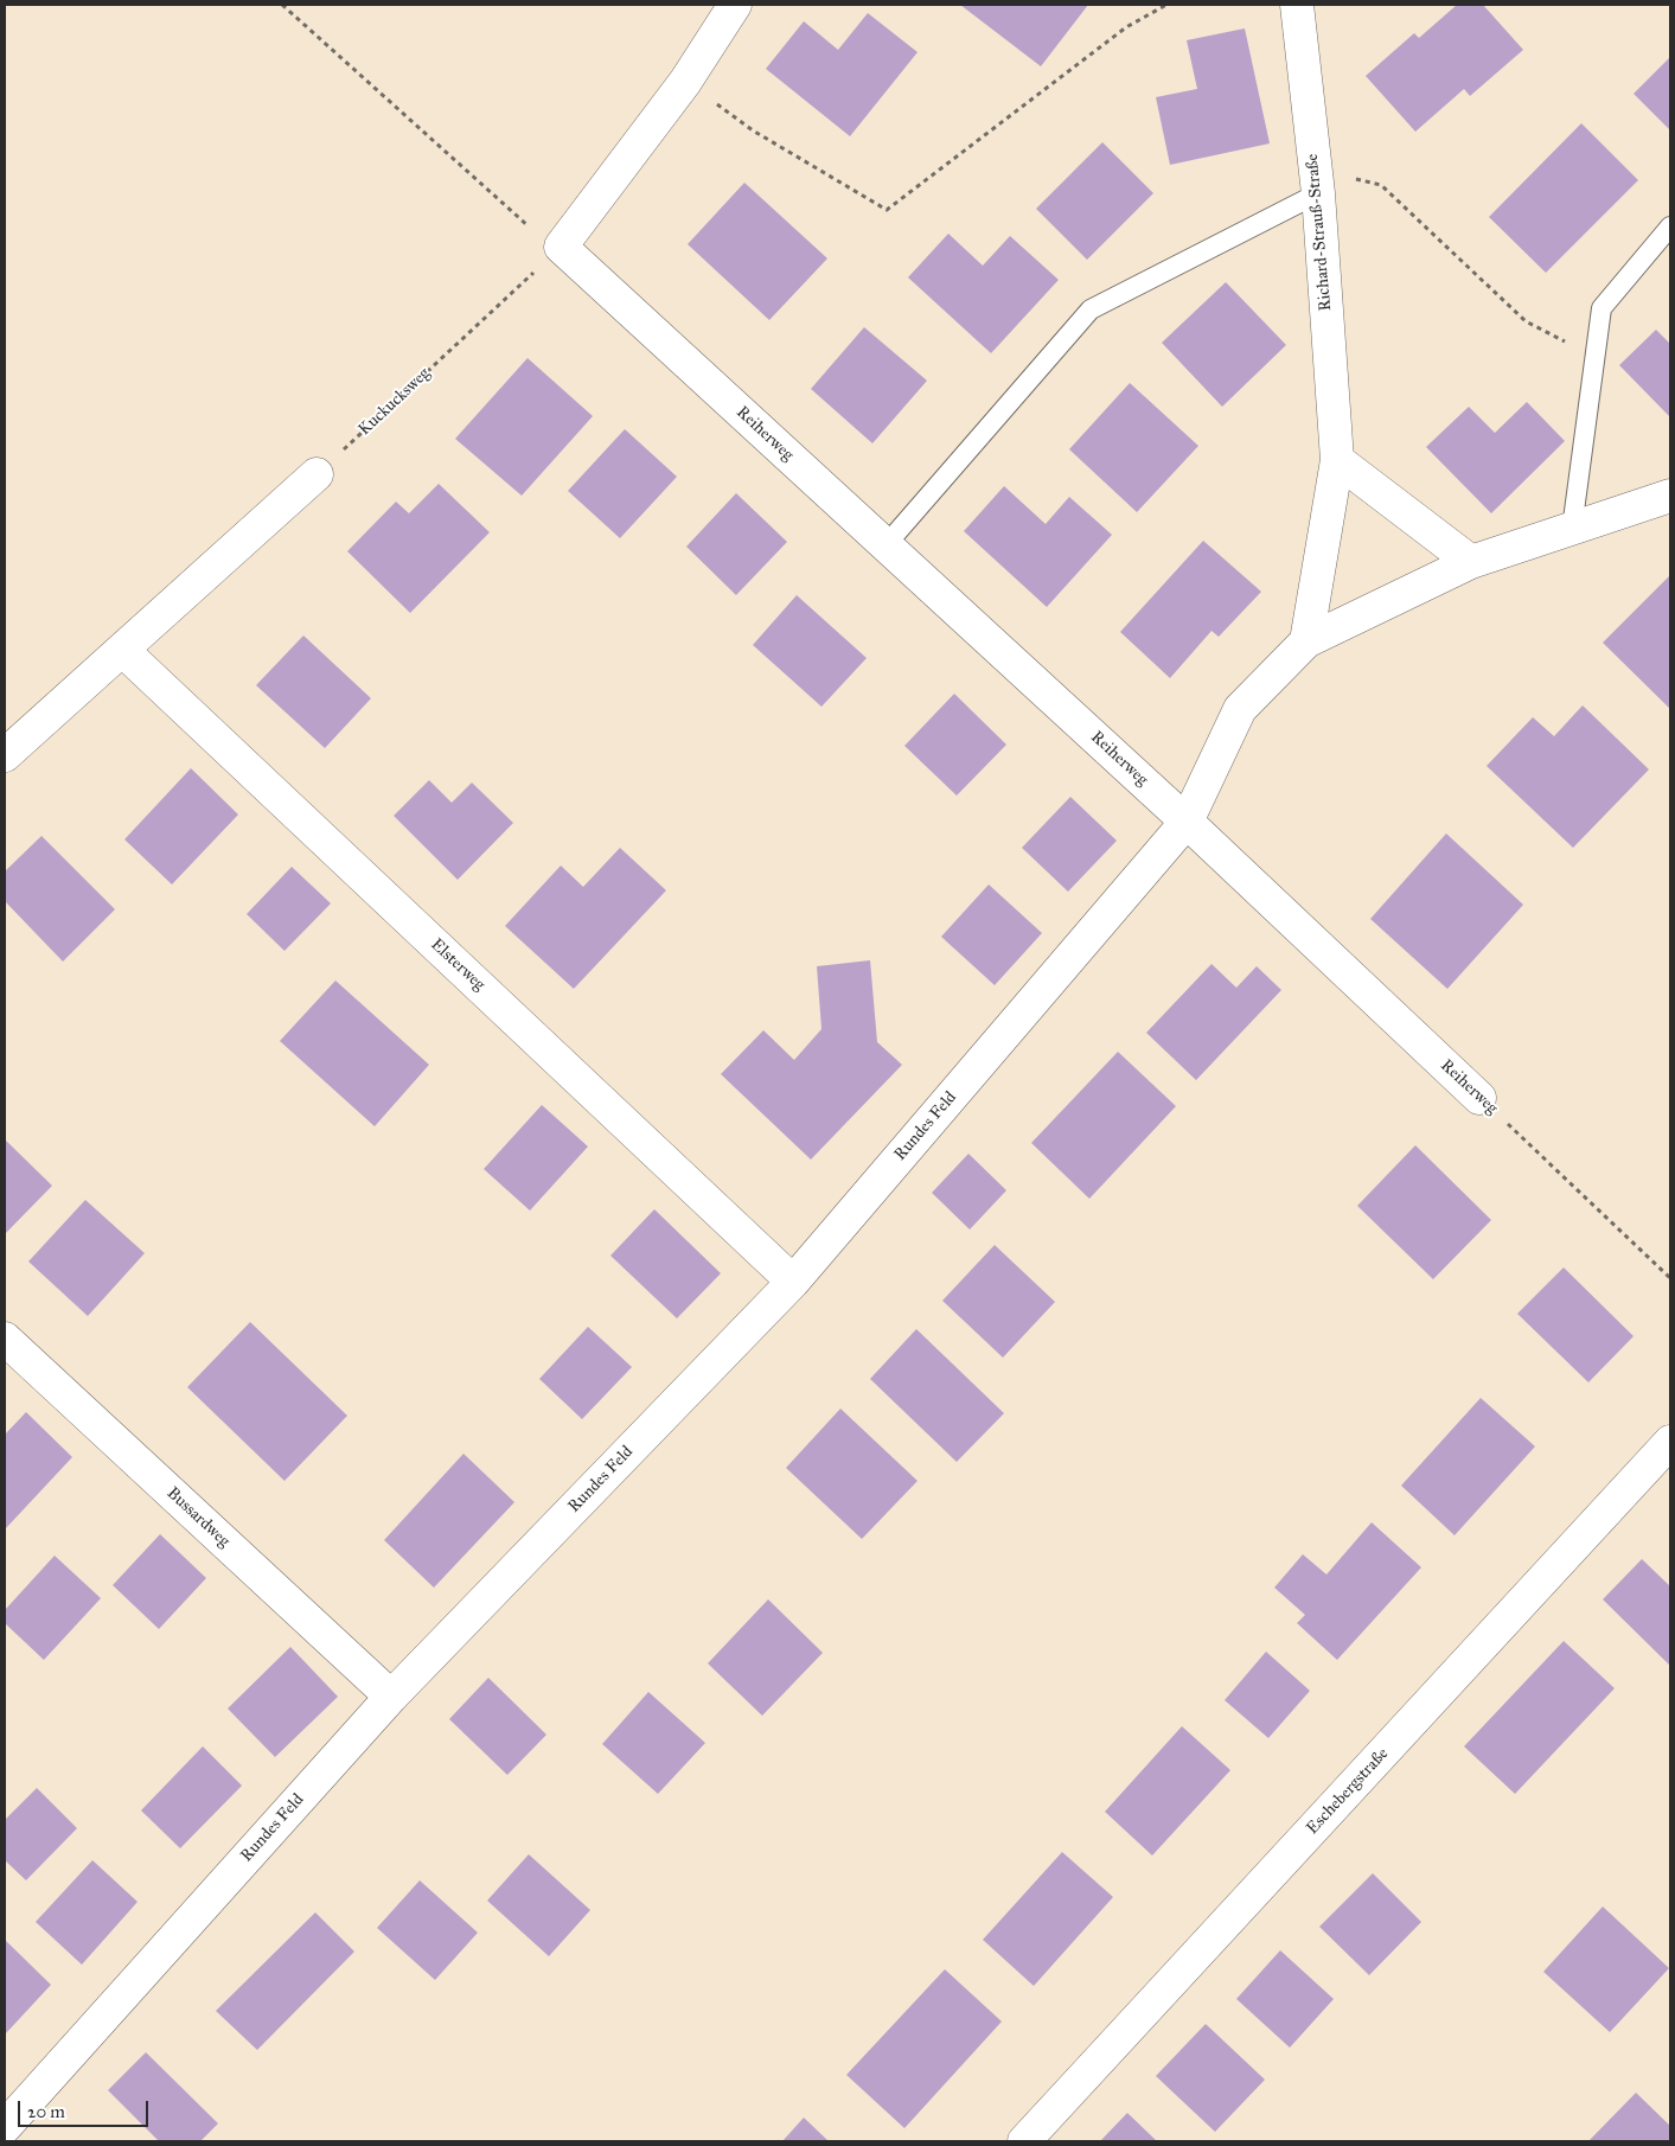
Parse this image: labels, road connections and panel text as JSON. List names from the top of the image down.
{
  "streets": {
    "street": [
      "Richard-Strauß-Straße",
      "Reiherweg",
      "Elsterweg",
      "Rundes Feld",
      "Bussardweg",
      "Eschebergstraße"
    ],
    "path": ["Kuckucksweg"]
  },
  "crossings": [
    ["Kuckucksweg", "Reiherweg"],
    ["Reiherweg", "Rundes Feld"],
    ["Elsterweg", "Rundes Feld"],
    ["Rundes Feld", "Bussardweg"]
  ],
  "scale_bar": "20 m"
}
